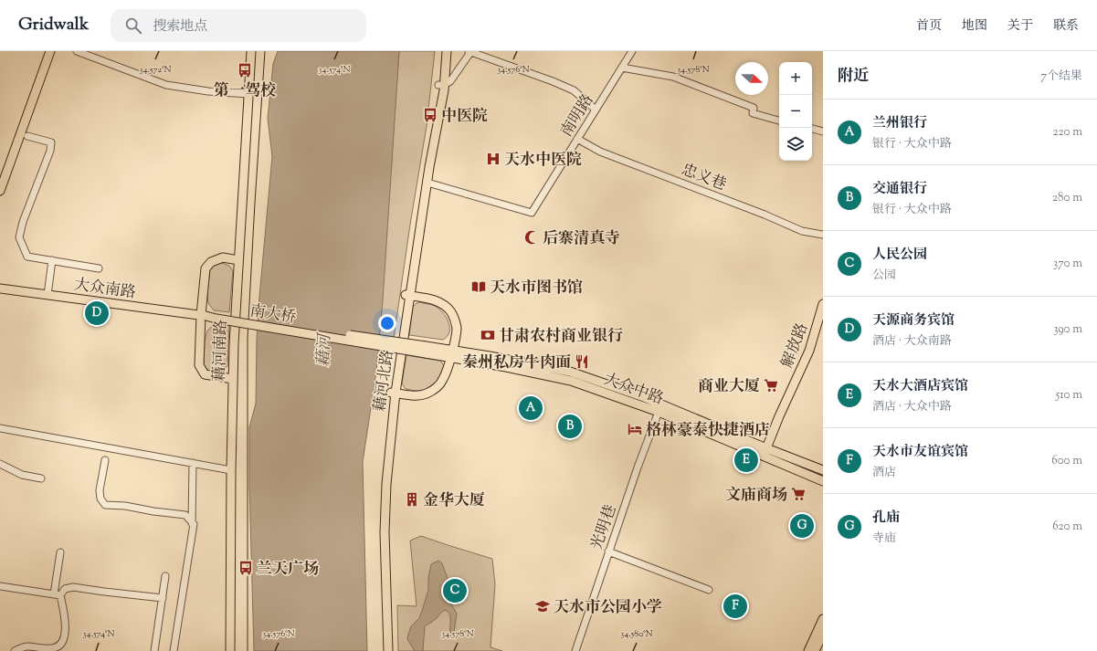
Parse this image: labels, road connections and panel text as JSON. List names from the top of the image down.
{
  "streets": {
    "main road": [
      "大众南路",
      "南大桥",
      "解放路",
      "藉河南路",
      "藉河北路",
      "大众中路"
    ],
    "street": ["南明路", "忠义巷", "光明巷"]
  },
  "crossings": [
    ["南明路", "忠义巷"],
    ["南明路", "藉河北路"],
    ["大众南路", "南大桥"],
    ["南大桥", "大众中路"],
    ["解放路", "大众中路"],
    ["大众中路", "光明巷"]
  ],
  "water": ["藉河"],
  "places": {
    "bus stop": ["第一驾校", "中医院", "兰天广场"],
    "hospital": ["天水中医院"],
    "mosque": ["后寨清真寺"],
    "library": ["天水市图书馆"],
    "bank": ["甘肃农村商业银行"],
    "restaurant": ["秦州私房牛肉面"],
    "supermarket": ["商业大厦", "文庙商场"],
    "hotel": ["格林豪泰快捷酒店"],
    "building": ["金华大厦"],
    "school or university": ["天水市公园小学"]
  },
  "north": "right",
  "page": {
    "header": "Gridwalk",
    "search": "搜索地点",
    "nav": [
      "首页",
      "地图",
      "关于",
      "联系"
    ],
    "heading": ["附近", "7个结果"],
    "map_buttons": ["+", "−"],
    "list": [
      {
        "mark": "A",
        "name": "兰州银行",
        "note": "银行 · 大众中路",
        "value": "220 m"
      },
      {
        "mark": "B",
        "name": "交通银行",
        "note": "银行 · 大众中路",
        "value": "280 m"
      },
      {
        "mark": "C",
        "name": "人民公园",
        "note": "公园",
        "value": "370 m"
      },
      {
        "mark": "D",
        "name": "天源商务宾馆",
        "note": "酒店 · 大众南路",
        "value": "390 m"
      },
      {
        "mark": "E",
        "name": "天水大酒店宾馆",
        "note": "酒店 · 大众中路",
        "value": "510 m"
      },
      {
        "mark": "F",
        "name": "天水市友谊宾馆",
        "note": "酒店",
        "value": "600 m"
      },
      {
        "mark": "G",
        "name": "孔庙",
        "note": "寺庙",
        "value": "620 m"
      }
    ],
    "pins": [
      "D",
      "A",
      "B",
      "E",
      "G",
      "C",
      "F"
    ]
  },
  "coordinates": [
    "34.572°N",
    "34.574°N",
    "34.576°N",
    "34.578°N",
    "34.580°N"
  ]
}
